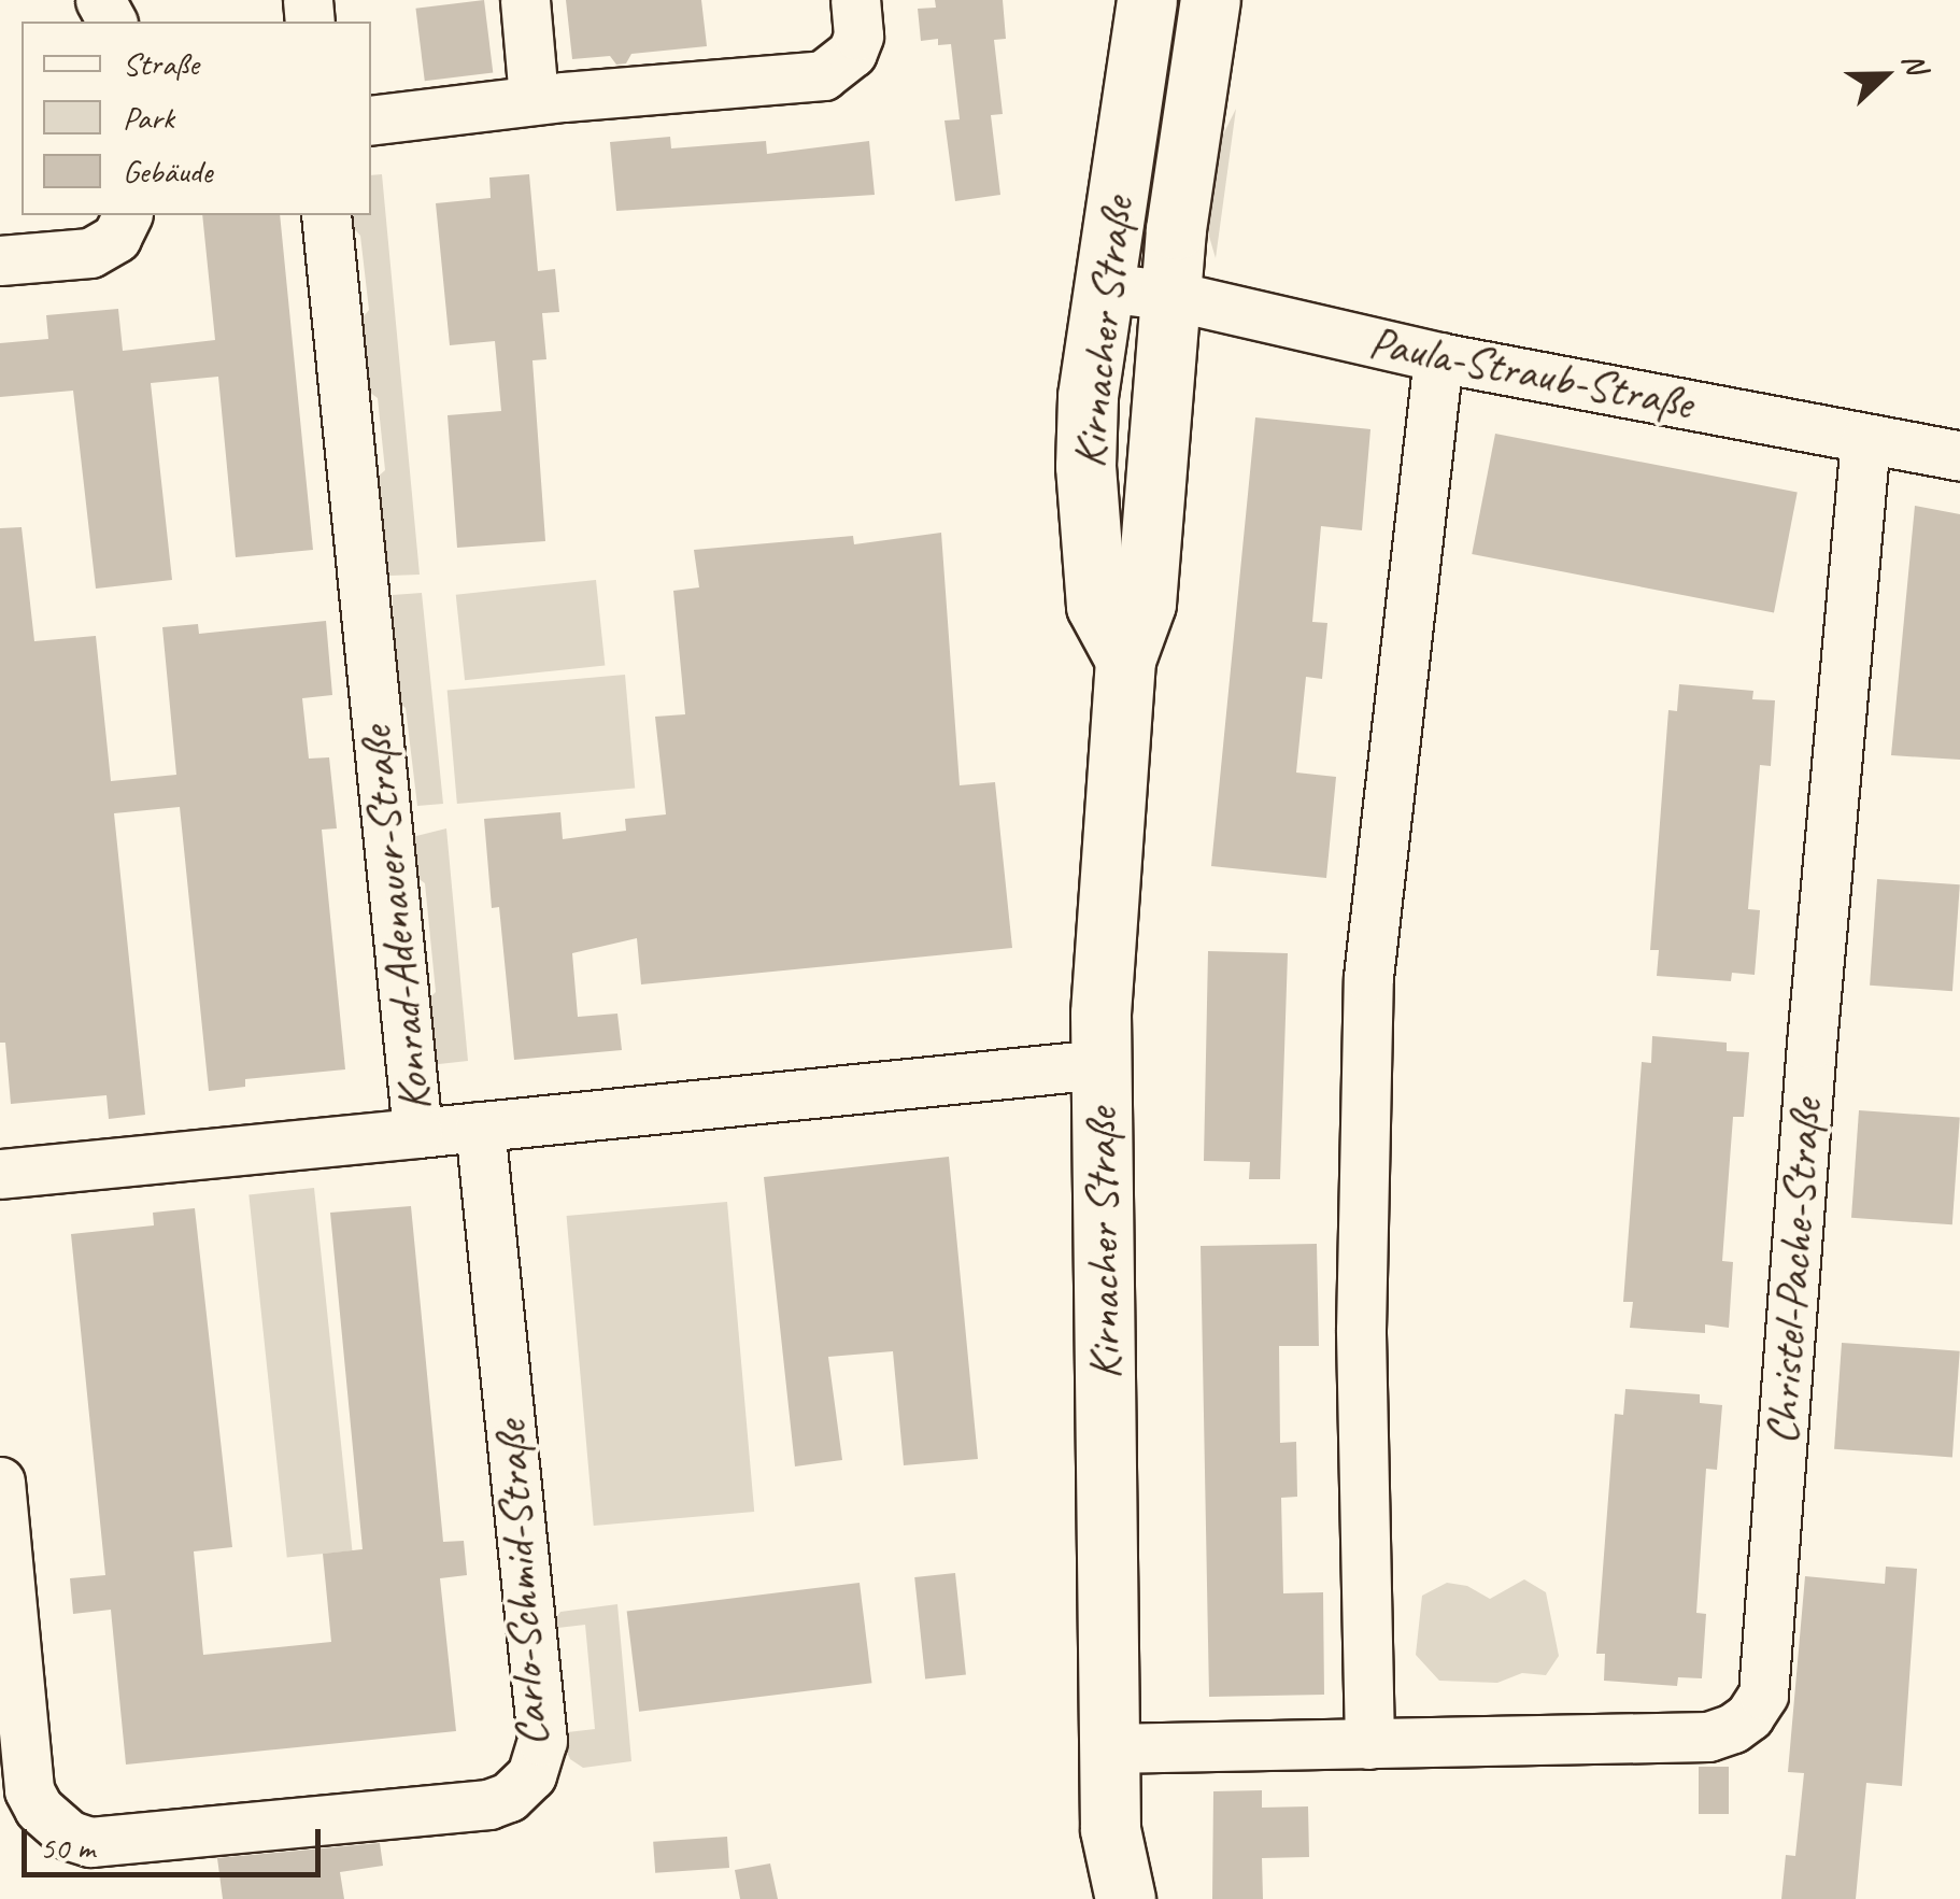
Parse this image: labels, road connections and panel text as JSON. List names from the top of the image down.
{
  "streets": {
    "main road": ["Kirnacher Straße"],
    "street": [
      "Paula-Straub-Straße",
      "Konrad-Adenauer-Straße",
      "Christel-Pache-Straße",
      "Carlo-Schmid-Straße"
    ]
  },
  "crossings": [
    ["Kirnacher Straße", "Paula-Straub-Straße"],
    ["Kirnacher Straße", "Konrad-Adenauer-Straße"],
    ["Kirnacher Straße", "Christel-Pache-Straße"],
    ["Paula-Straub-Straße", "Christel-Pache-Straße"],
    ["Konrad-Adenauer-Straße", "Carlo-Schmid-Straße"]
  ],
  "legend": ["Straße", "Park", "Gebäude"],
  "scale_bar": "50 m",
  "north": "right"
}
